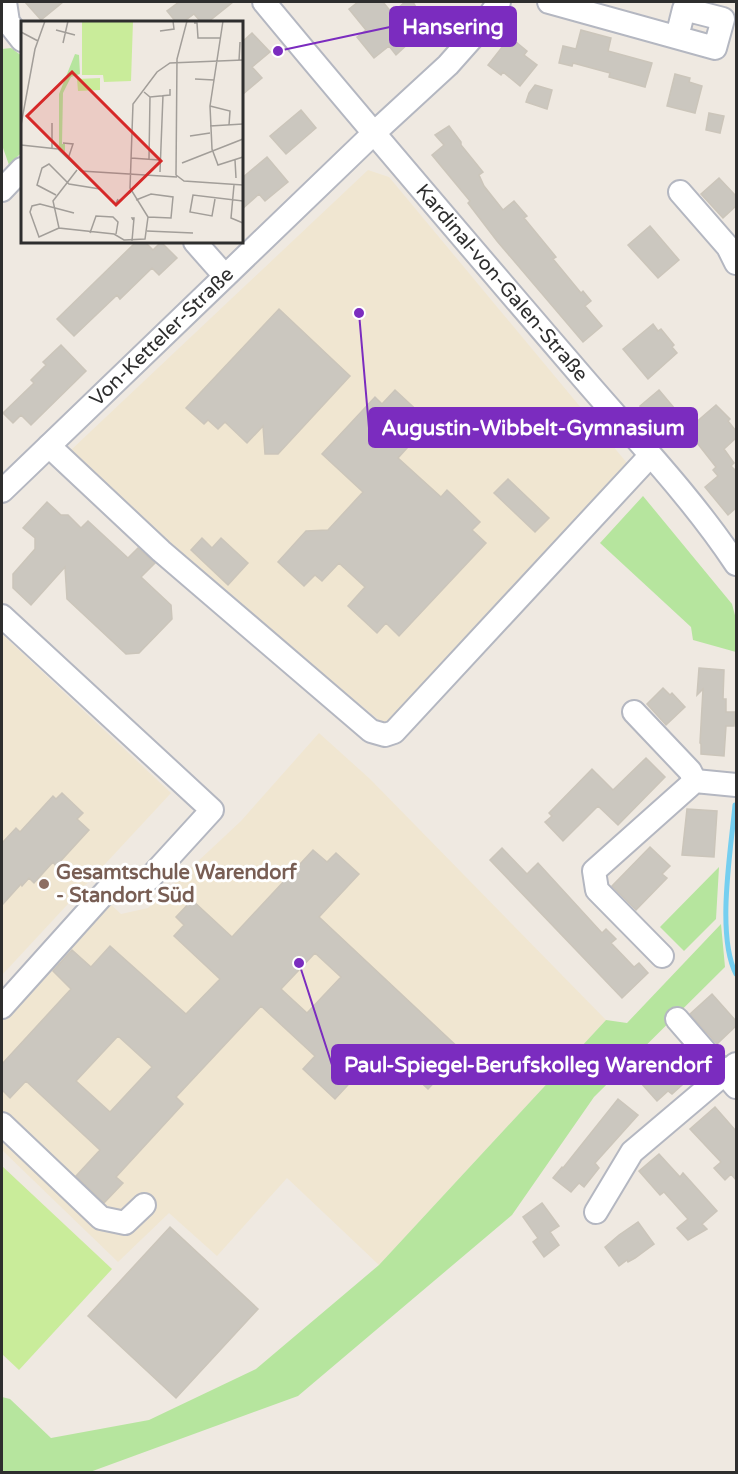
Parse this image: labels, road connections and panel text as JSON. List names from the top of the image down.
{
  "streets": {
    "street": ["Kardinal-von-Galen-Straße", "Von-Ketteler-Straße"]
  },
  "crossings": [
    ["Kardinal-von-Galen-Straße", "Von-Ketteler-Straße"]
  ],
  "places": [
    "Hansering",
    "Augustin-Wibbelt-Gymnasium",
    "Gesamtschule Warendorf - Standort Süd",
    "Paul-Spiegel-Berufskolleg Warendorf"
  ]
}
